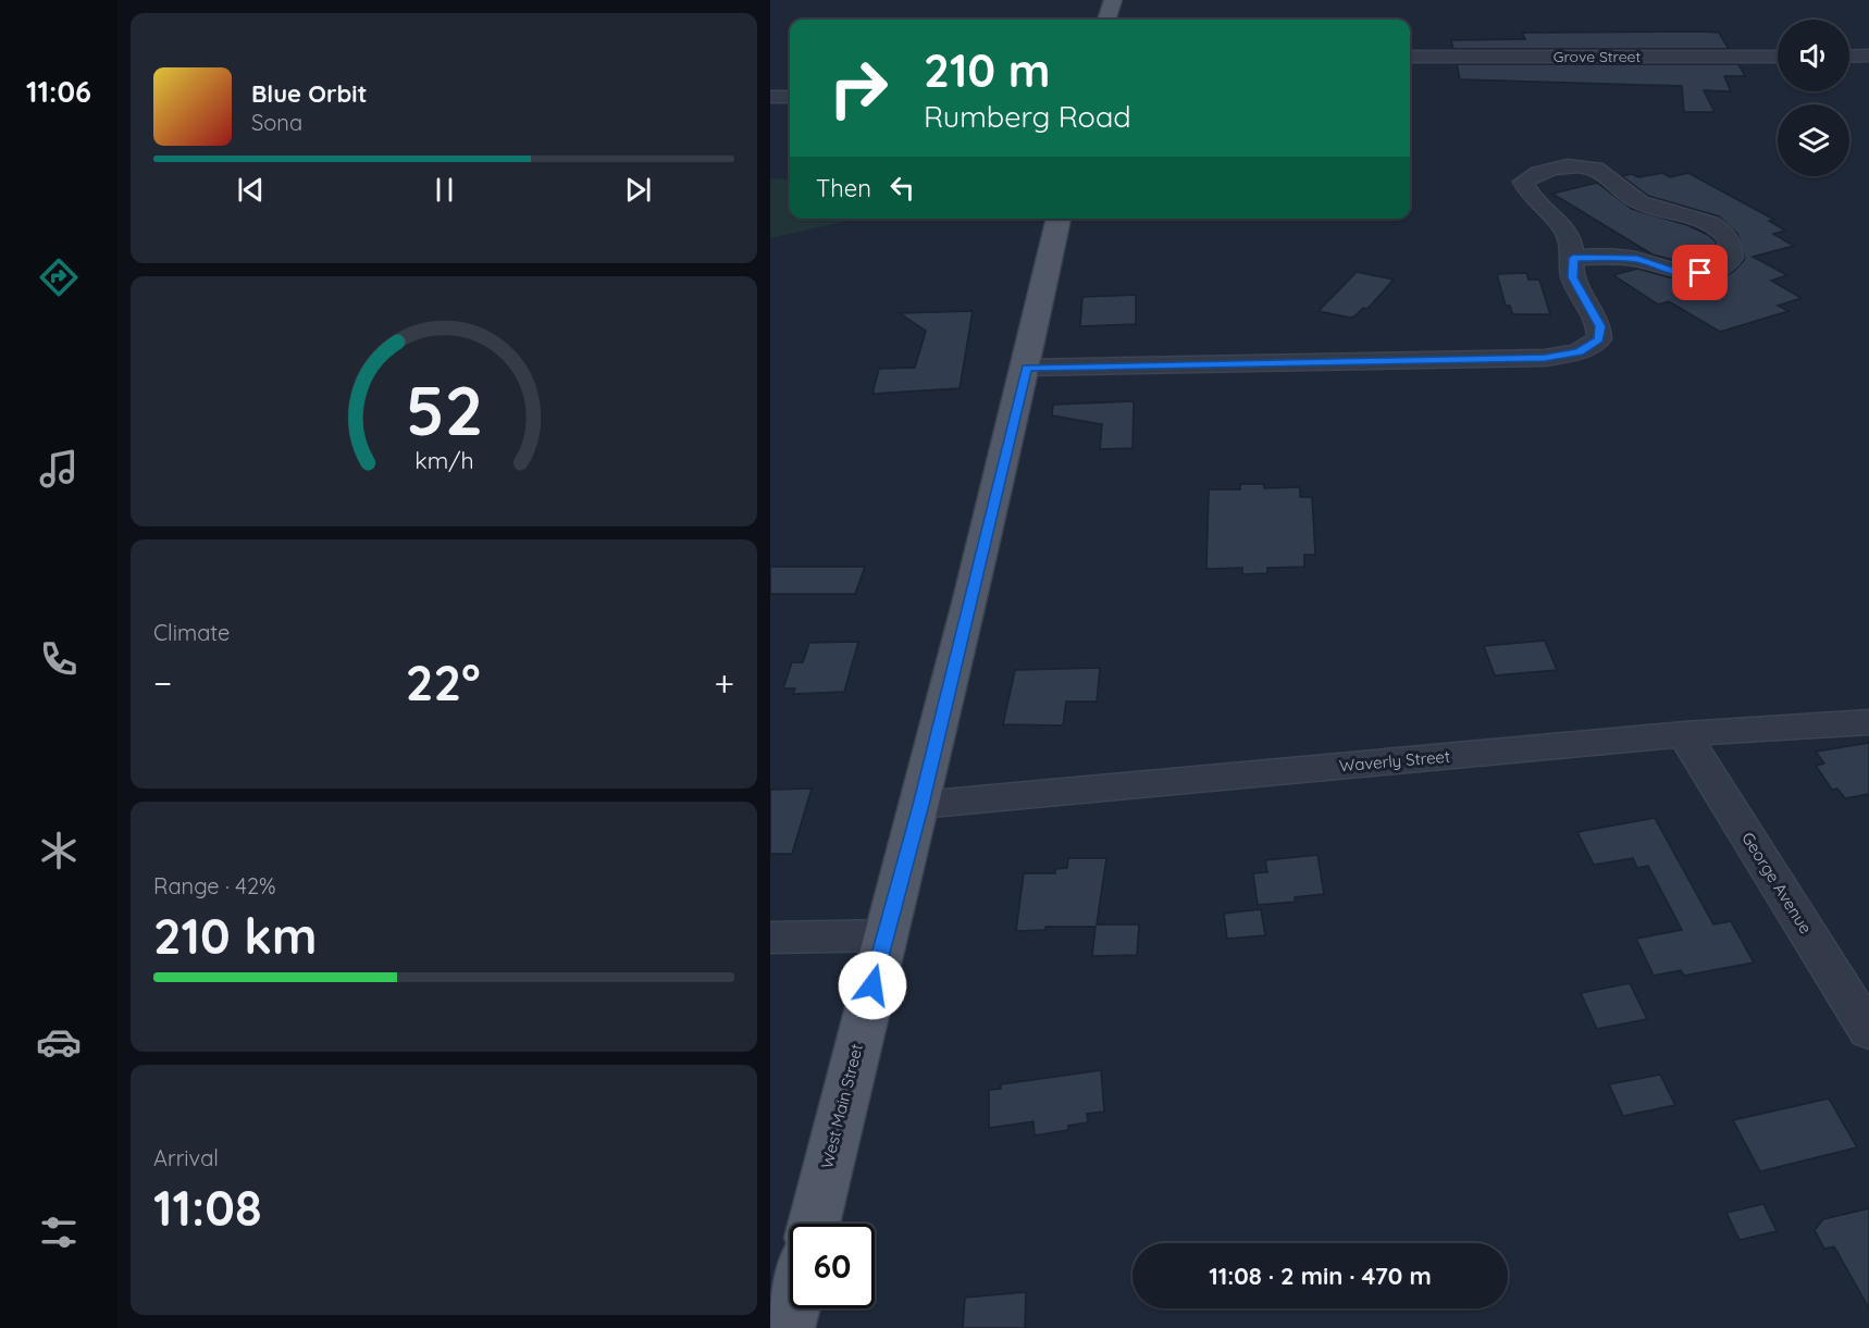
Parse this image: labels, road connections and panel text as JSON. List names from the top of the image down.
{
  "streets": {
    "main road": ["West Main Street"],
    "street": ["Grove Street", "Waverly Street", "George Avenue"]
  },
  "crossings": [
    ["Waverly Street", "George Avenue"],
    ["Waverly Street", "West Main Street"]
  ],
  "page": {
    "tabs": "11:06",
    "turn": ["210 m", "Rumberg Road"],
    "song": ["Blue Orbit", "Sona"],
    "then": "Then",
    "tile": [
      "Climate",
      ["Range · 42%", "210 km"],
      ["Arrival", "11:08"]
    ],
    "heat": ["−", "22°", "+"],
    "limit": "60",
    "trip": "11:08 · 2 min · 470 m",
    "gauge": ["52", "km/h"]
  }
}
